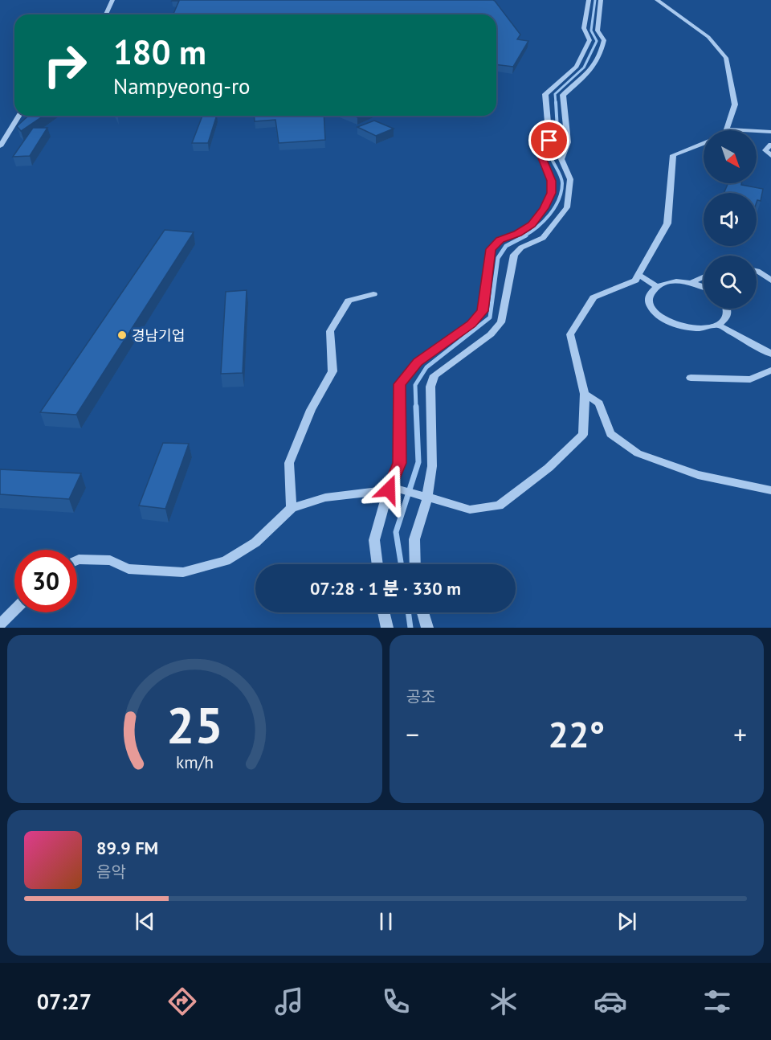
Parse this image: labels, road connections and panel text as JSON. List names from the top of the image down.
{
  "places": ["경남기업"],
  "north": "bottom right",
  "page": {
    "turn": ["180 m", "Nampyeong-ro"],
    "limit": "30",
    "trip": "07:28 · 1 분 · 330 m",
    "tile": "공조",
    "heat": ["−", "22°", "+"],
    "song": ["89.9 FM", "음악"],
    "tabs": "07:27",
    "gauge": ["25", "km/h"]
  }
}
